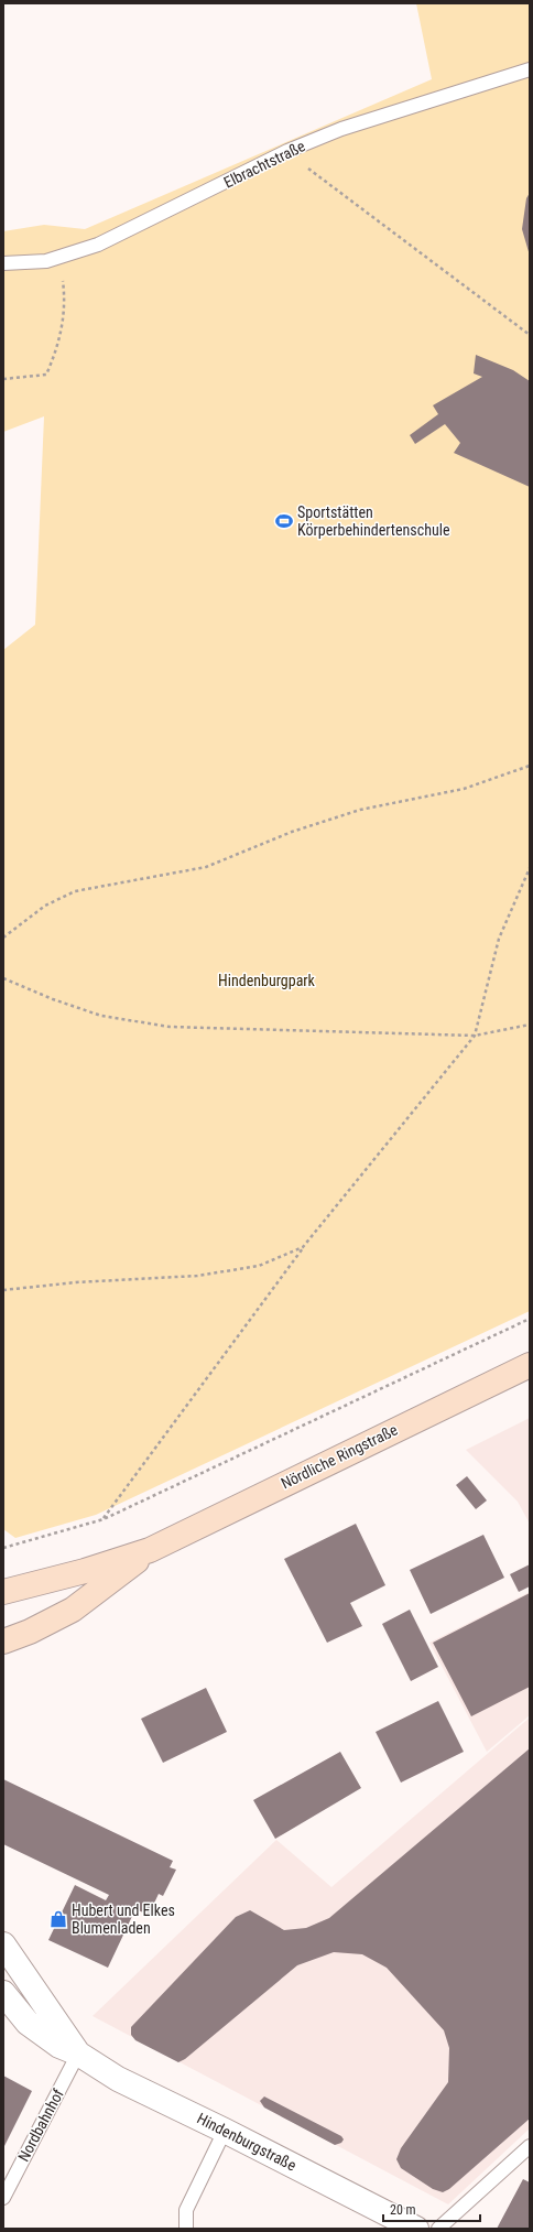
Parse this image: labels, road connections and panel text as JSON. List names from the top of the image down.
{
  "streets": {
    "main road": ["Nördliche Ringstraße"],
    "street": ["Hindenburgstraße"],
    "lane": ["Elbrachtstraße", "Nordbahnhof"]
  },
  "crossings": [
    ["Nordbahnhof", "Hindenburgstraße"]
  ],
  "parks": ["Hindenburgpark"],
  "places": {
    "sports": ["Sportstätten Körperbehindertenschule"],
    "shop": ["Hubert und Elkes Blumenladen"]
  },
  "scale_bar": "20 m"
}
